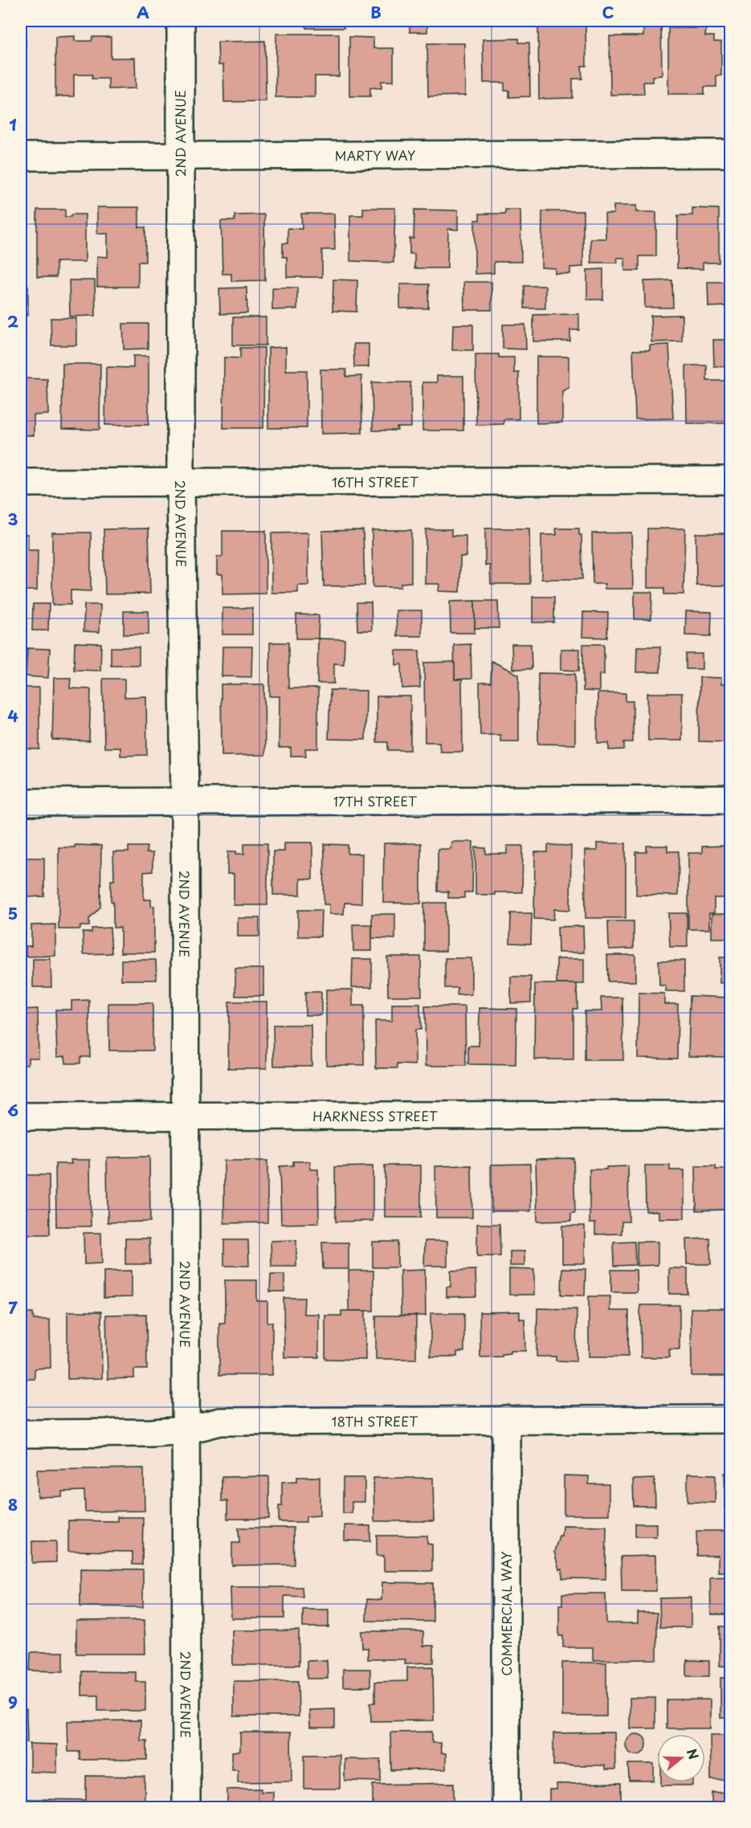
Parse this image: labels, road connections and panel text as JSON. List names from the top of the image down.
{
  "streets": {
    "street": [
      "2ND AVENUE",
      "MARTY WAY",
      "16TH STREET",
      "17TH STREET",
      "HARKNESS STREET",
      "18TH STREET",
      "COMMERCIAL WAY"
    ]
  },
  "crossings": [
    ["2ND AVENUE", "MARTY WAY"],
    ["2ND AVENUE", "16TH STREET"],
    ["2ND AVENUE", "17TH STREET"],
    ["2ND AVENUE", "HARKNESS STREET"],
    ["2ND AVENUE", "18TH STREET"],
    ["18TH STREET", "COMMERCIAL WAY"]
  ],
  "north": "right",
  "grid": {
    "columns": ["A", "B", "C"],
    "rows": [
      "1",
      "2",
      "3",
      "4",
      "5",
      "6",
      "7",
      "8",
      "9"
    ]
  }
}
